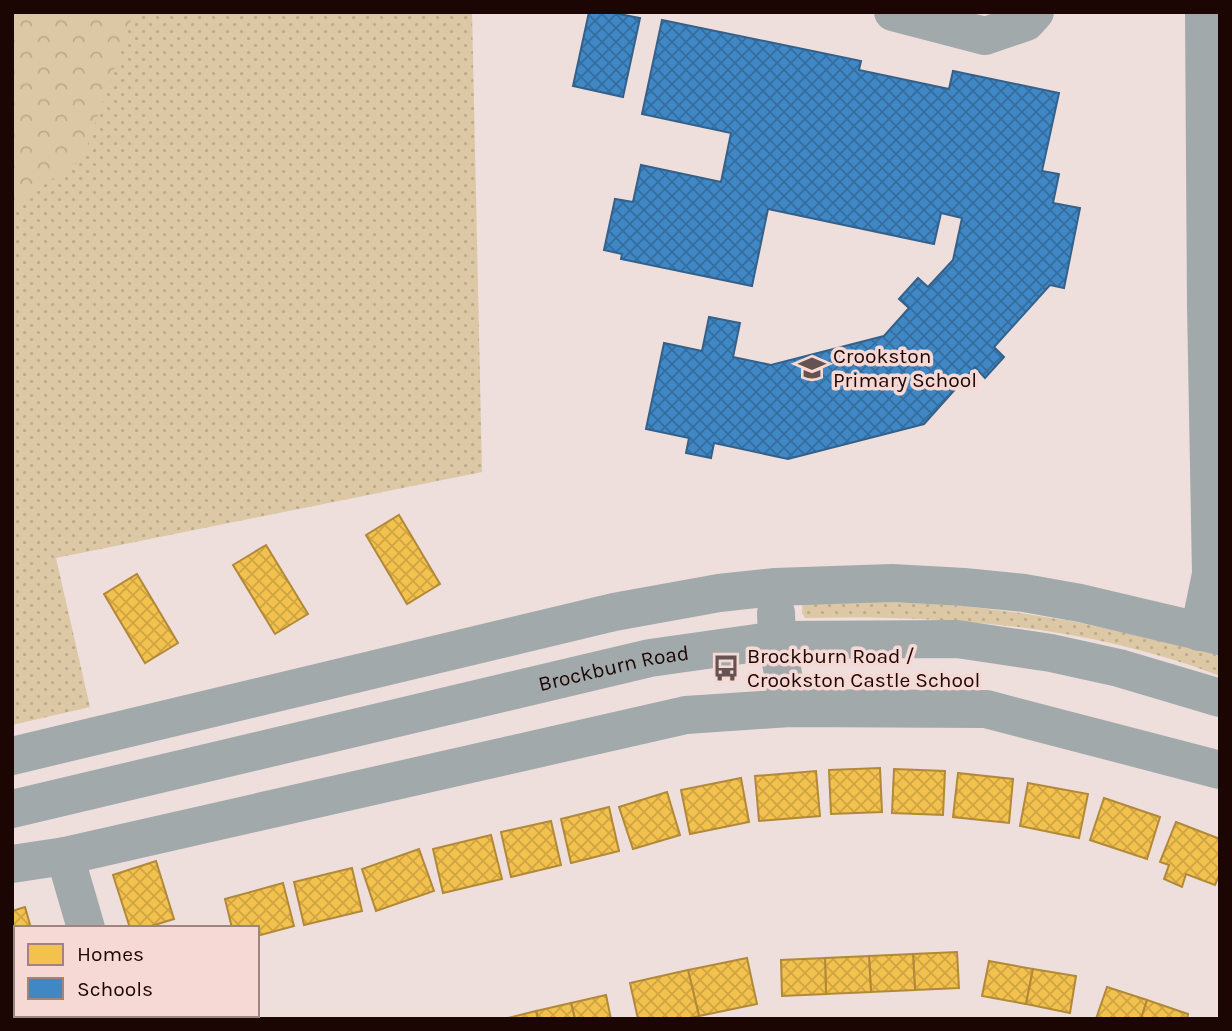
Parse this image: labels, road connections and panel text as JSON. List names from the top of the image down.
{
  "streets": {
    "street": ["Brockburn Road"]
  },
  "places": {
    "school or university": ["Crookston Primary School"],
    "bus stop": ["Brockburn Road / Crookston Castle School"]
  },
  "legend": ["Homes", "Schools"]
}
